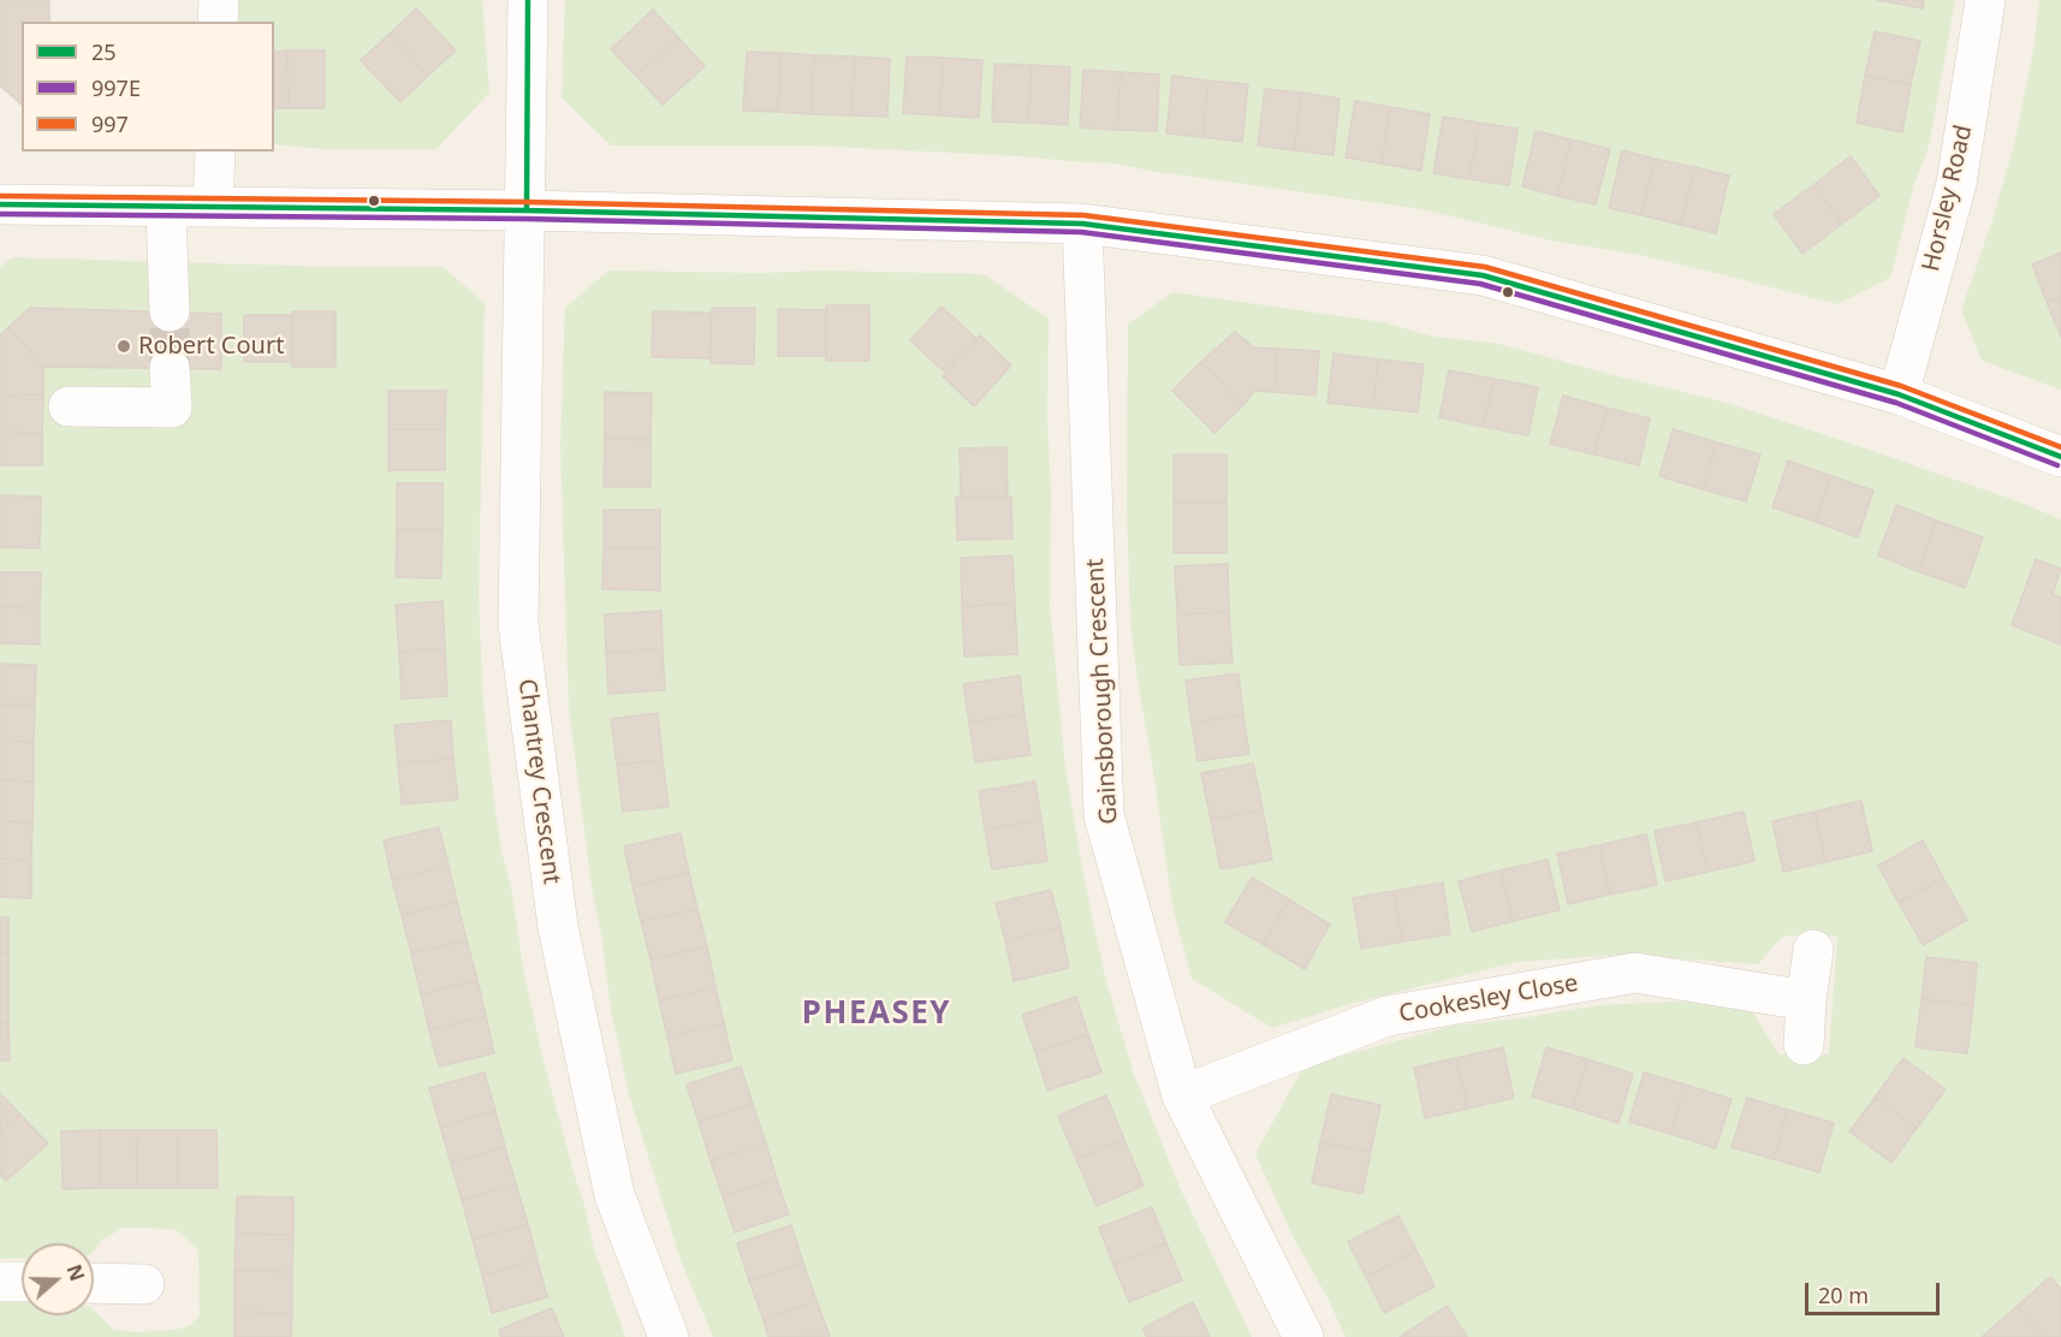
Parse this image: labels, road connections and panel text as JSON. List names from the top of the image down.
{
  "streets": {
    "street": [
      "Horsley Road",
      "Gainsborough Crescent",
      "Chantrey Crescent",
      "Cookesley Close"
    ]
  },
  "crossings": [
    ["Gainsborough Crescent", "Cookesley Close"]
  ],
  "districts": ["PHEASEY"],
  "places": ["Robert Court"],
  "lines": ["transit line 25", "transit line 997", "transit line 997E"],
  "legend": ["25", "997E", "997"],
  "scale_bar": "20 m",
  "north": "right"
}
